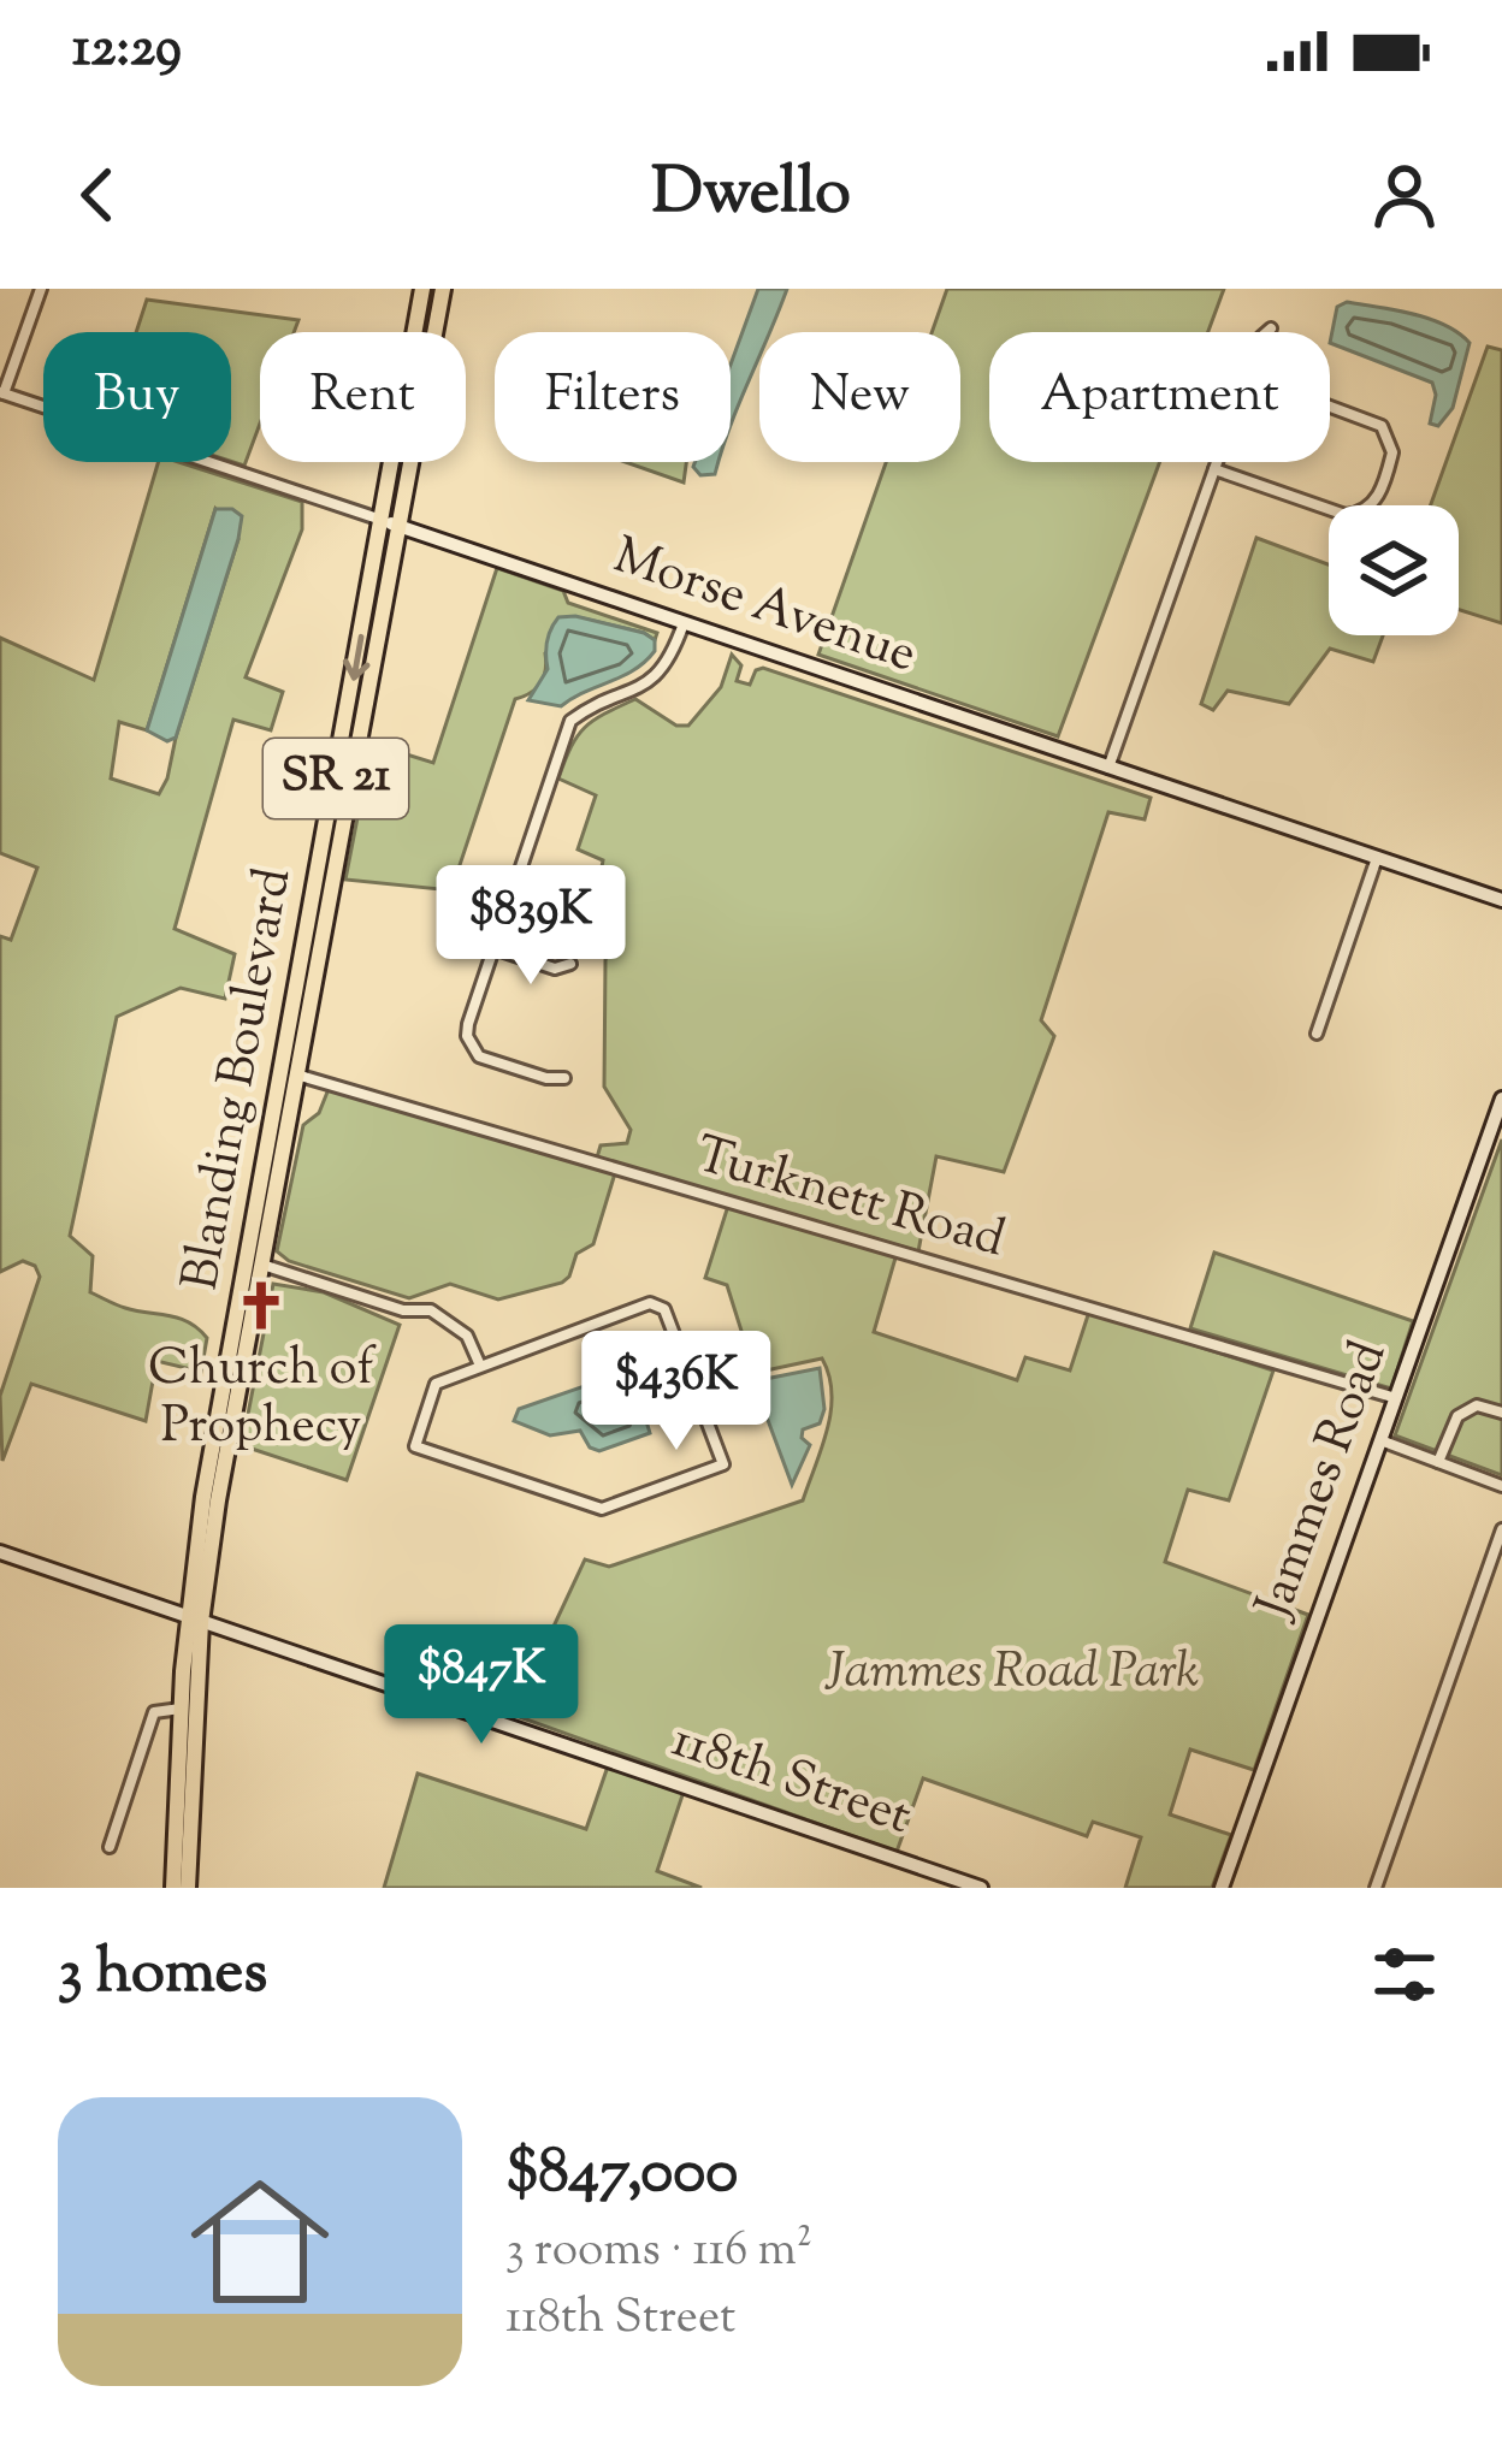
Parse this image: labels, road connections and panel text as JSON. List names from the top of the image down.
{
  "streets": {
    "main road": ["SR 21", "Blanding Boulevard"],
    "street": [
      "Morse Avenue",
      "Turknett Road",
      "Jammes Road",
      "118th Street"
    ]
  },
  "crossings": [
    ["Morse Avenue", "Blanding Boulevard"],
    ["Blanding Boulevard", "Turknett Road"],
    ["Blanding Boulevard", "118th Street"],
    ["Turknett Road", "Jammes Road"]
  ],
  "parks": ["Jammes Road Park"],
  "places": {
    "church": ["Church of Prophecy"]
  },
  "page": {
    "status": "12:29",
    "header": "Dwello",
    "chip": [
      "Buy",
      "Rent",
      "Filters",
      "New",
      "Apartment"
    ],
    "price": ["$839K", "$436K", "$847K"],
    "heading": "3 homes",
    "list": [
      {
        "name": "$847,000",
        "note": "3 rooms · 116 m² · 118th Street"
      }
    ]
  }
}
